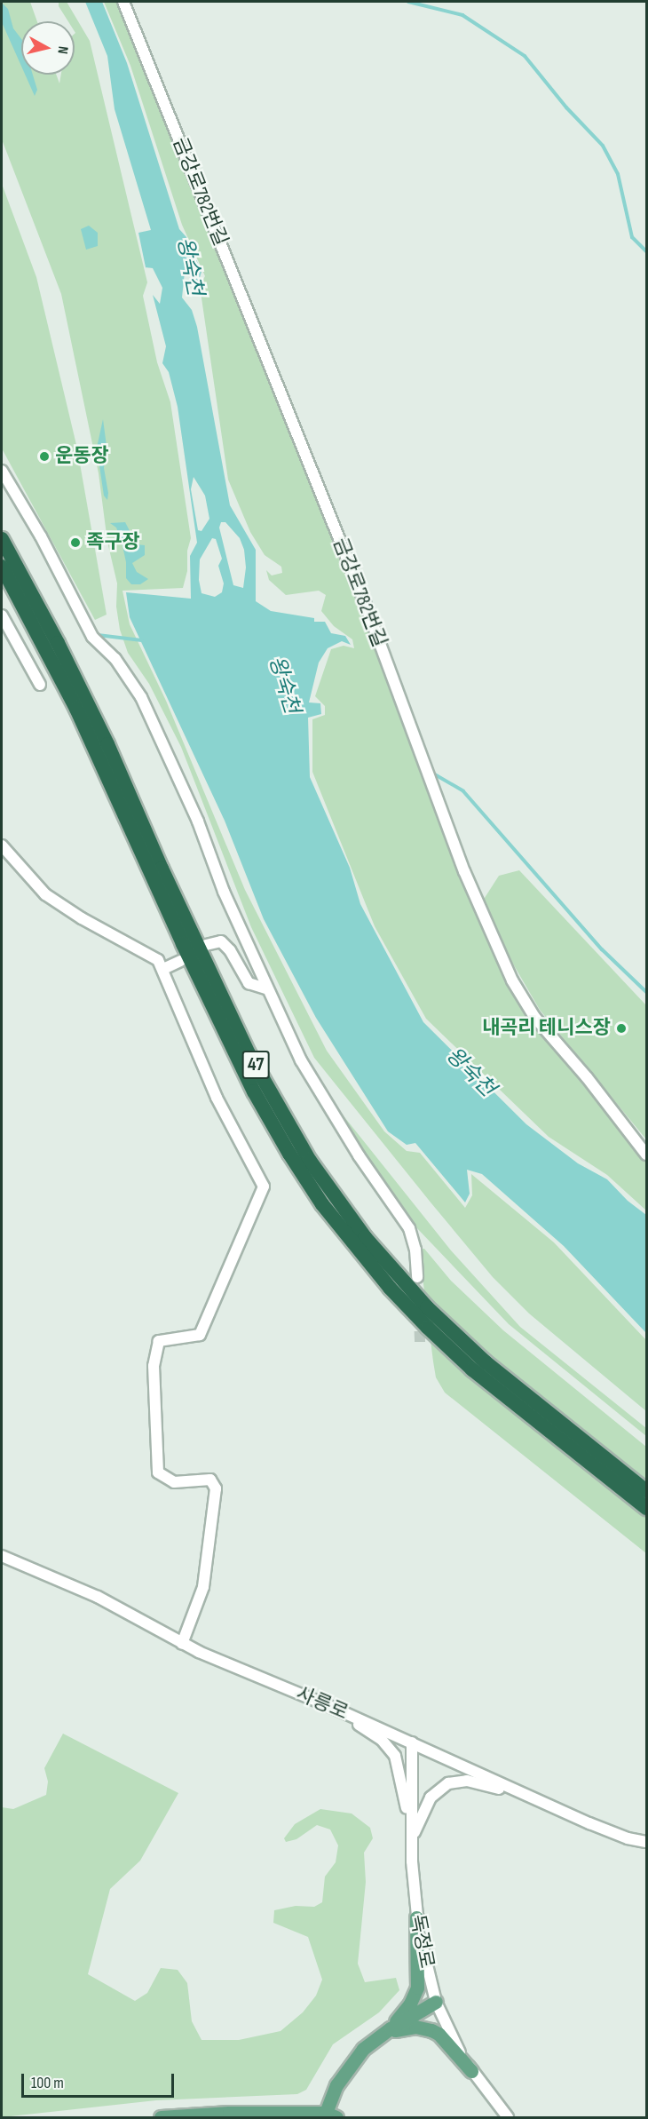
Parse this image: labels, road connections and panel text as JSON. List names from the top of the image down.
{
  "streets": {
    "highway": ["47"],
    "street": ["금강로782번길", "사릉로", "독정로"]
  },
  "crossings": [
    ["사릉로", "독정로"]
  ],
  "water": ["왕숙천"],
  "places": ["운동장", "족구장", "내곡리 테니스장"],
  "scale_bar": "100 m",
  "north": "right"
}
